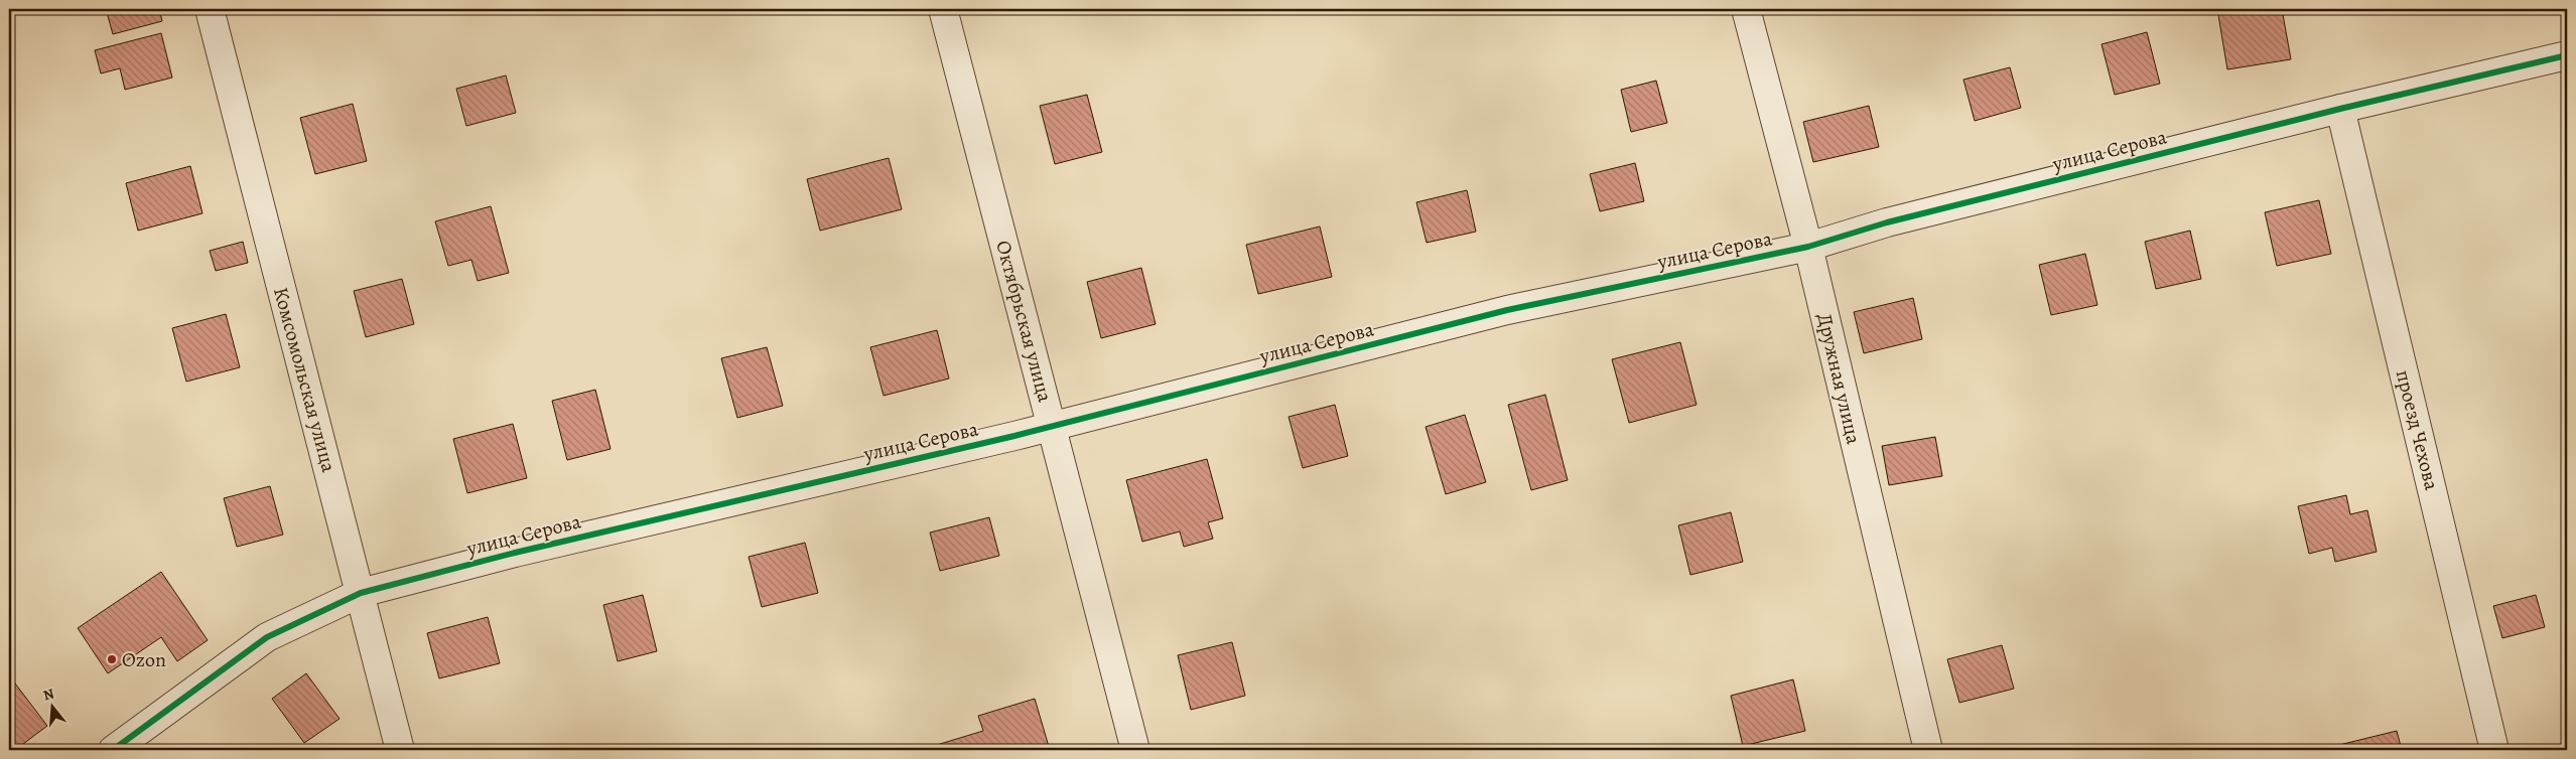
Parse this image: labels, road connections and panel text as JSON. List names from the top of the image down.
{
  "streets": {
    "street": [
      "улица Серова",
      "Октябрьская улица",
      "Дружная улица",
      "Комсомольская улица",
      "проезд Чехова"
    ]
  },
  "crossings": [
    ["улица Серова", "Октябрьская улица"],
    ["улица Серова", "Дружная улица"],
    ["улица Серова", "Комсомольская улица"],
    ["улица Серова", "проезд Чехова"]
  ],
  "places": ["Ozon"],
  "north": "top"
}
